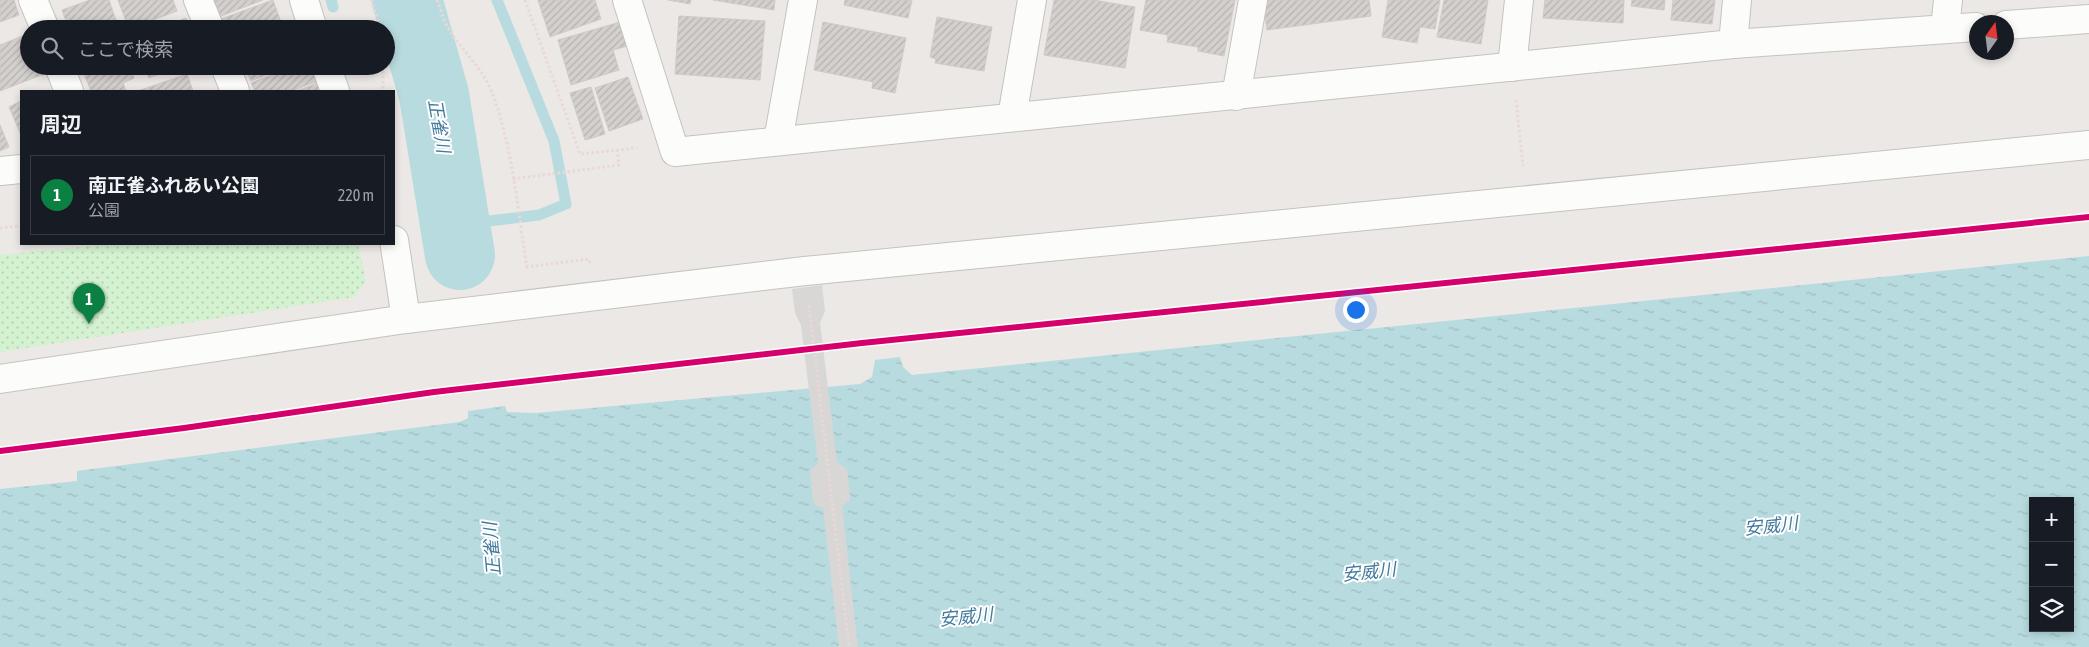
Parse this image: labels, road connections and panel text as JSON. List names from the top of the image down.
{
  "water": ["正雀川", "安威川"],
  "north": "top",
  "page": {
    "search": "ここで検索",
    "heading": "周辺",
    "list": [
      {
        "mark": "1",
        "name": "南正雀ふれあい公園",
        "note": "公園",
        "value": "220 m"
      }
    ],
    "pins": "1",
    "map_buttons": ["+", "−"]
  }
}
